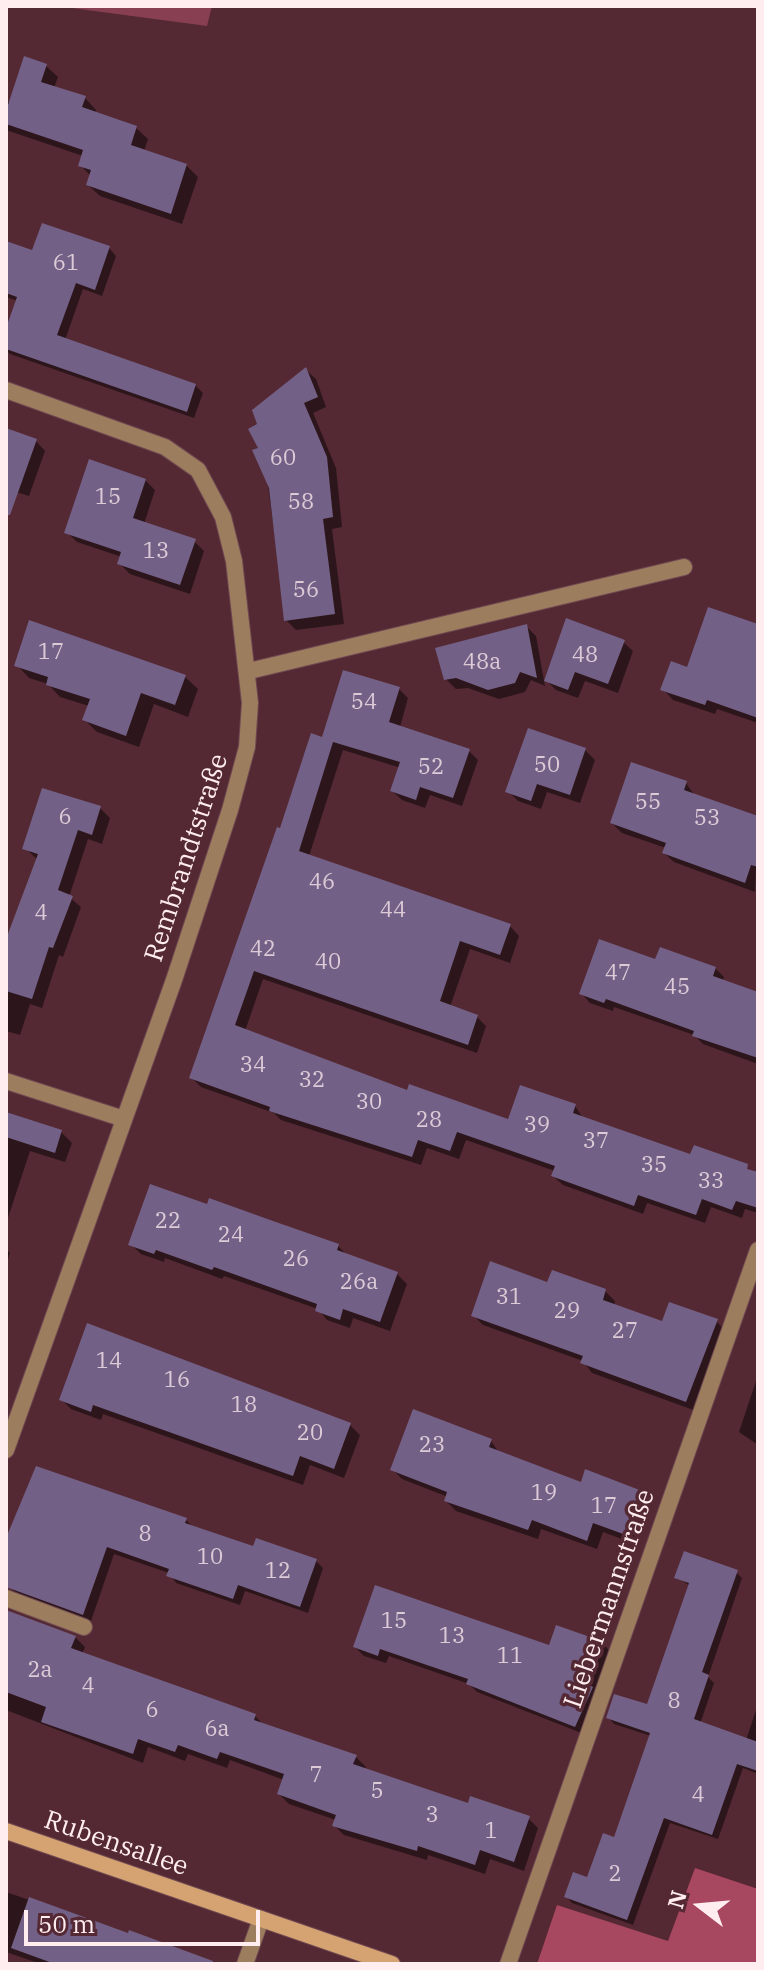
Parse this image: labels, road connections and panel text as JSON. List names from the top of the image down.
{
  "streets": {
    "street": ["Rembrandtstraße", "Liebermannstraße", "Rubensallee"]
  },
  "house_numbers": [
    "61",
    "60",
    "15",
    "58",
    "13",
    "56",
    "17",
    "48",
    "48a",
    "54",
    "50",
    "52",
    "55",
    "6",
    "53",
    "46",
    "44",
    "4",
    "42",
    "40",
    "47",
    "45",
    "34",
    "32",
    "30",
    "28",
    "39",
    "37",
    "35",
    "33",
    "22",
    "24",
    "26",
    "26a",
    "31",
    "29",
    "27",
    "14",
    "16",
    "18",
    "20",
    "23",
    "19",
    "17",
    "8",
    "10",
    "12",
    "15",
    "13",
    "11",
    "2a",
    "4",
    "8",
    "6",
    "6a",
    "7",
    "5",
    "4",
    "3",
    "1",
    "2"
  ],
  "scale_bar": "50 m",
  "north": "left"
}
